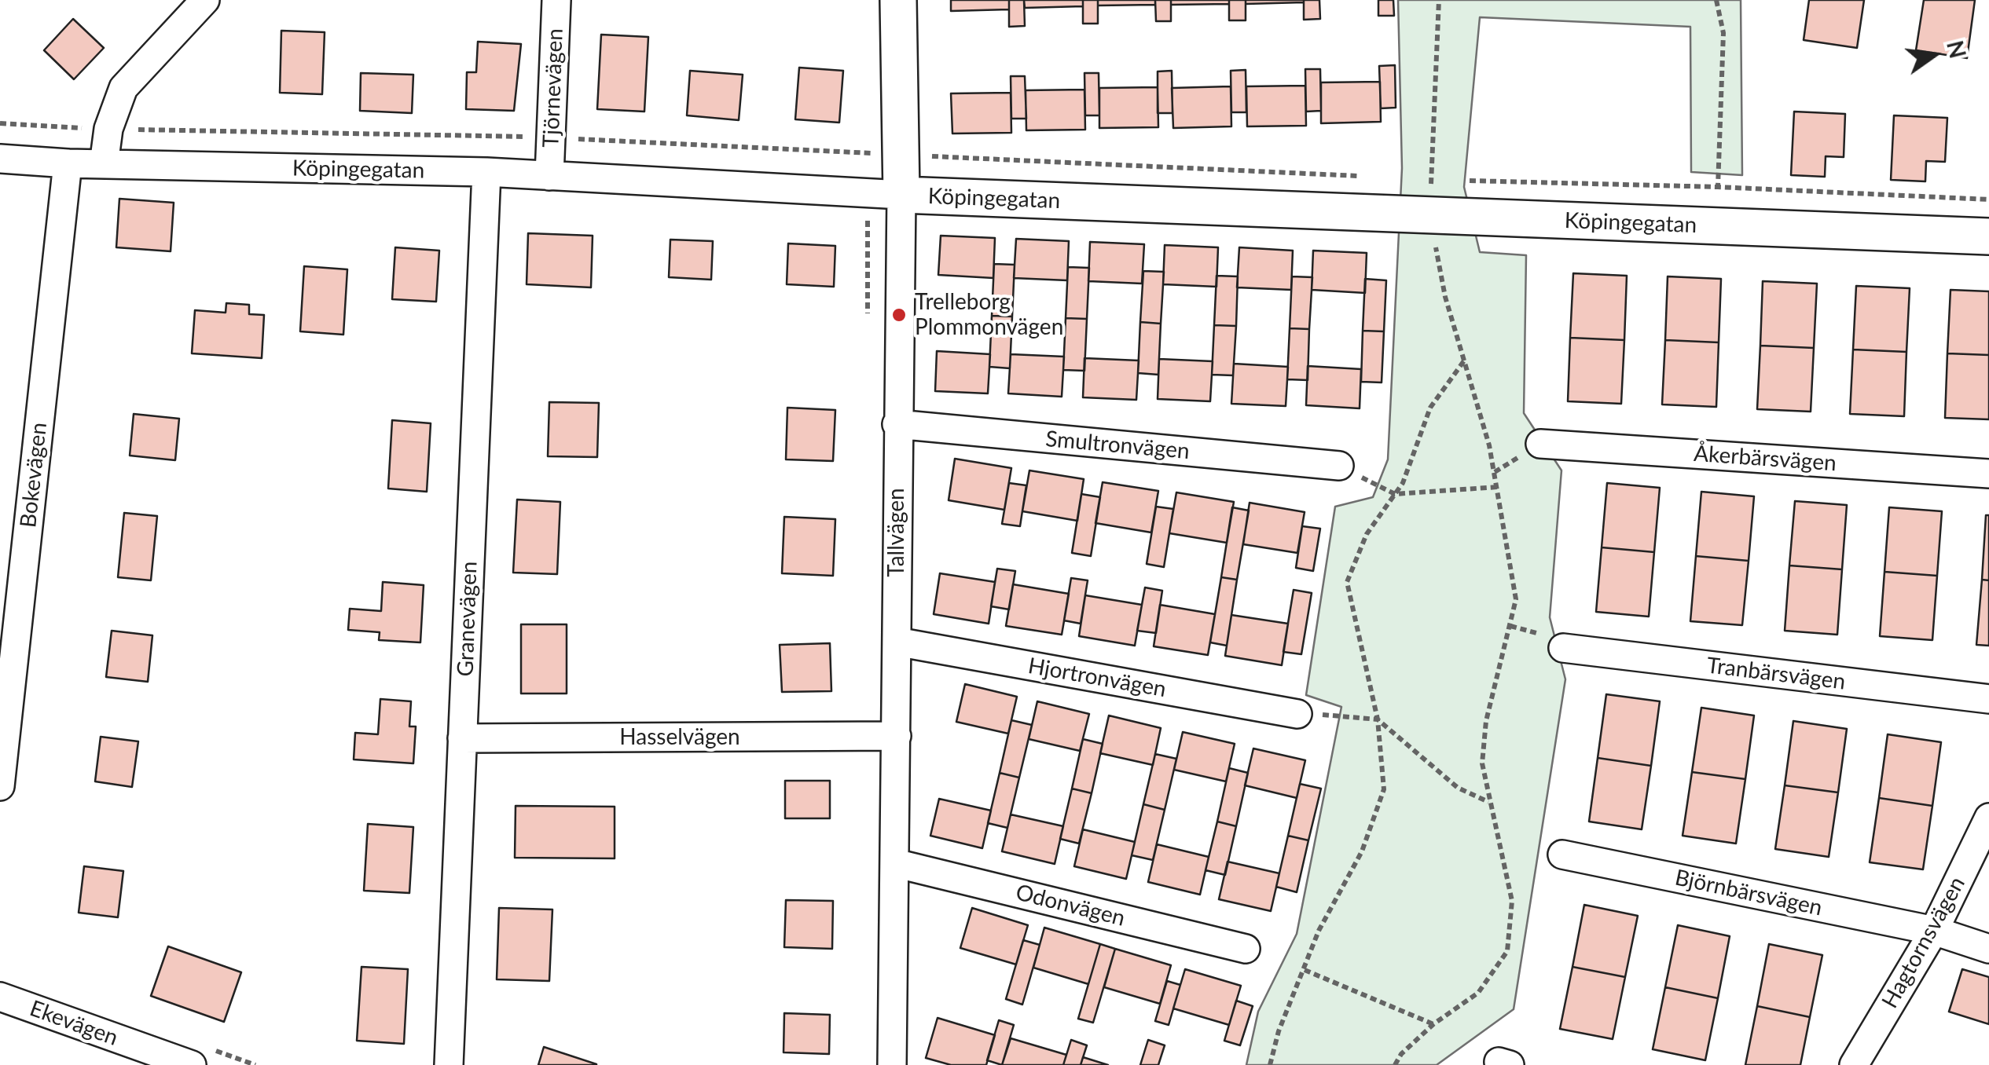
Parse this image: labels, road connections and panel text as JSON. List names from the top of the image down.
{
  "streets": {
    "street": [
      "Tjörnevägen",
      "Köpingegatan",
      "Smultronvägen",
      "Åkerbärsvägen",
      "Bokevägen",
      "Tallvägen",
      "Granevägen",
      "Tranbärsvägen",
      "Hjortronvägen",
      "Hasselvägen",
      "Björnbärsvägen",
      "Odonvägen",
      "Hagtornsvägen",
      "Ekevägen"
    ]
  },
  "crossings": [
    ["Tjörnevägen", "Köpingegatan"],
    ["Köpingegatan", "Bokevägen"],
    ["Köpingegatan", "Tallvägen"],
    ["Köpingegatan", "Granevägen"],
    ["Smultronvägen", "Tallvägen"],
    ["Tallvägen", "Hjortronvägen"],
    ["Tallvägen", "Hasselvägen"],
    ["Tallvägen", "Odonvägen"],
    ["Granevägen", "Hasselvägen"],
    ["Björnbärsvägen", "Hagtornsvägen"]
  ],
  "places": ["Trelleborg Plommonvägen"],
  "north": "right"
}
